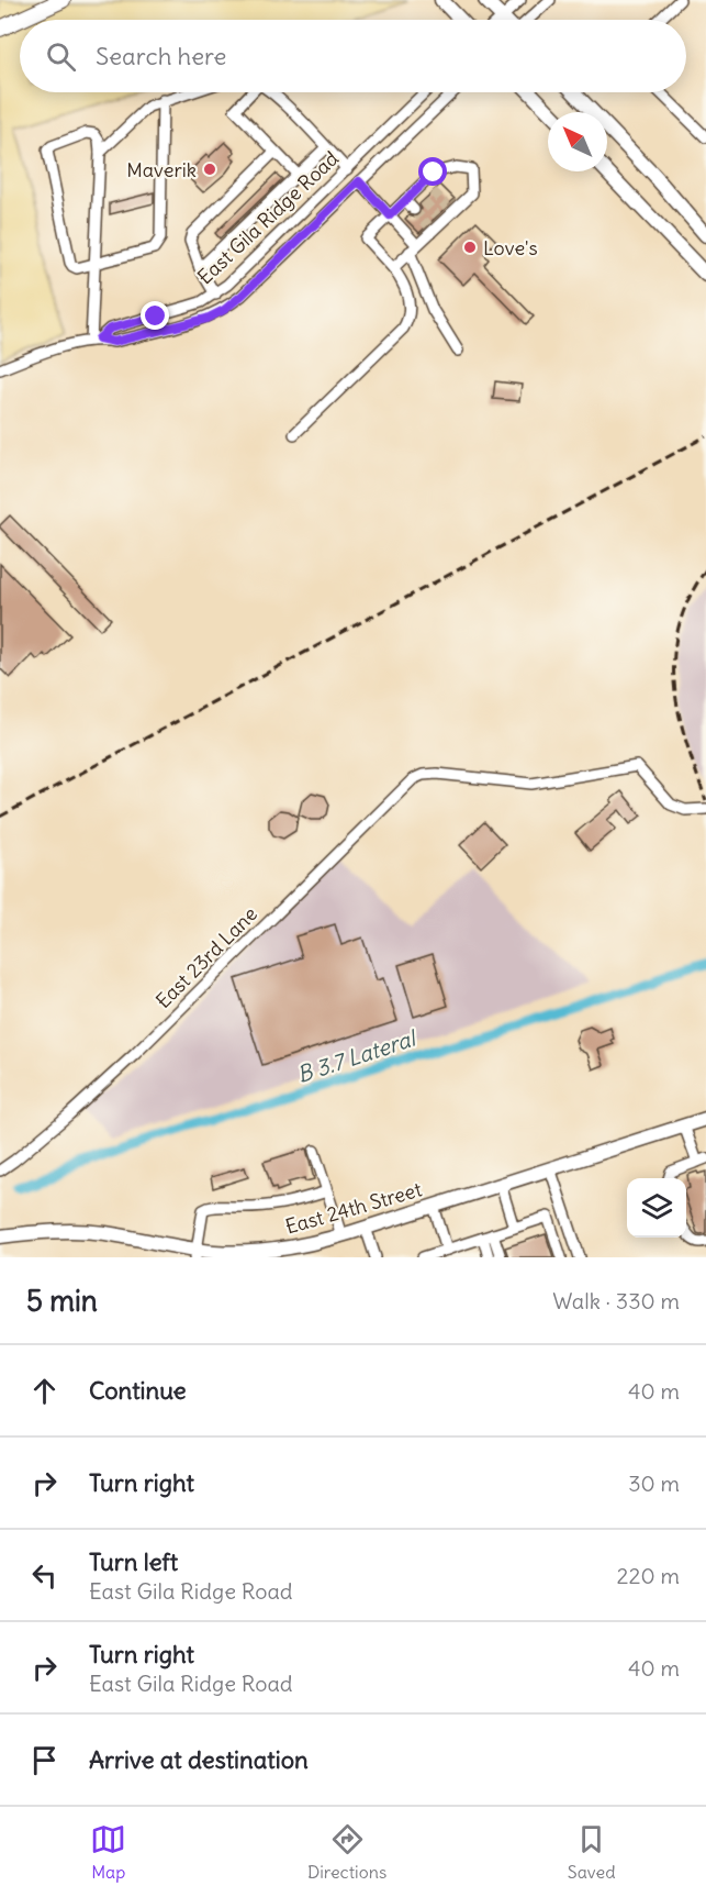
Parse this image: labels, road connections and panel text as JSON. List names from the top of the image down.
{
  "streets": {
    "main road": ["East 24th Street"],
    "street": ["East Gila Ridge Road", "East 23rd Lane"]
  },
  "water": ["B 3.7 Lateral"],
  "places": ["Maverik", "Love's"],
  "north": "top left",
  "page": {
    "search": "Search here",
    "heading": ["5 min", "Walk · 330 m"],
    "list": [
      ["Continue", "40 m"],
      ["Turn right", "30 m"],
      ["Turn left", "East Gila Ridge Road", "220 m"],
      ["Turn right", "East Gila Ridge Road", "40 m"],
      "Arrive at destination"
    ],
    "nav": ["Map", "Directions", "Saved"]
  }
}
